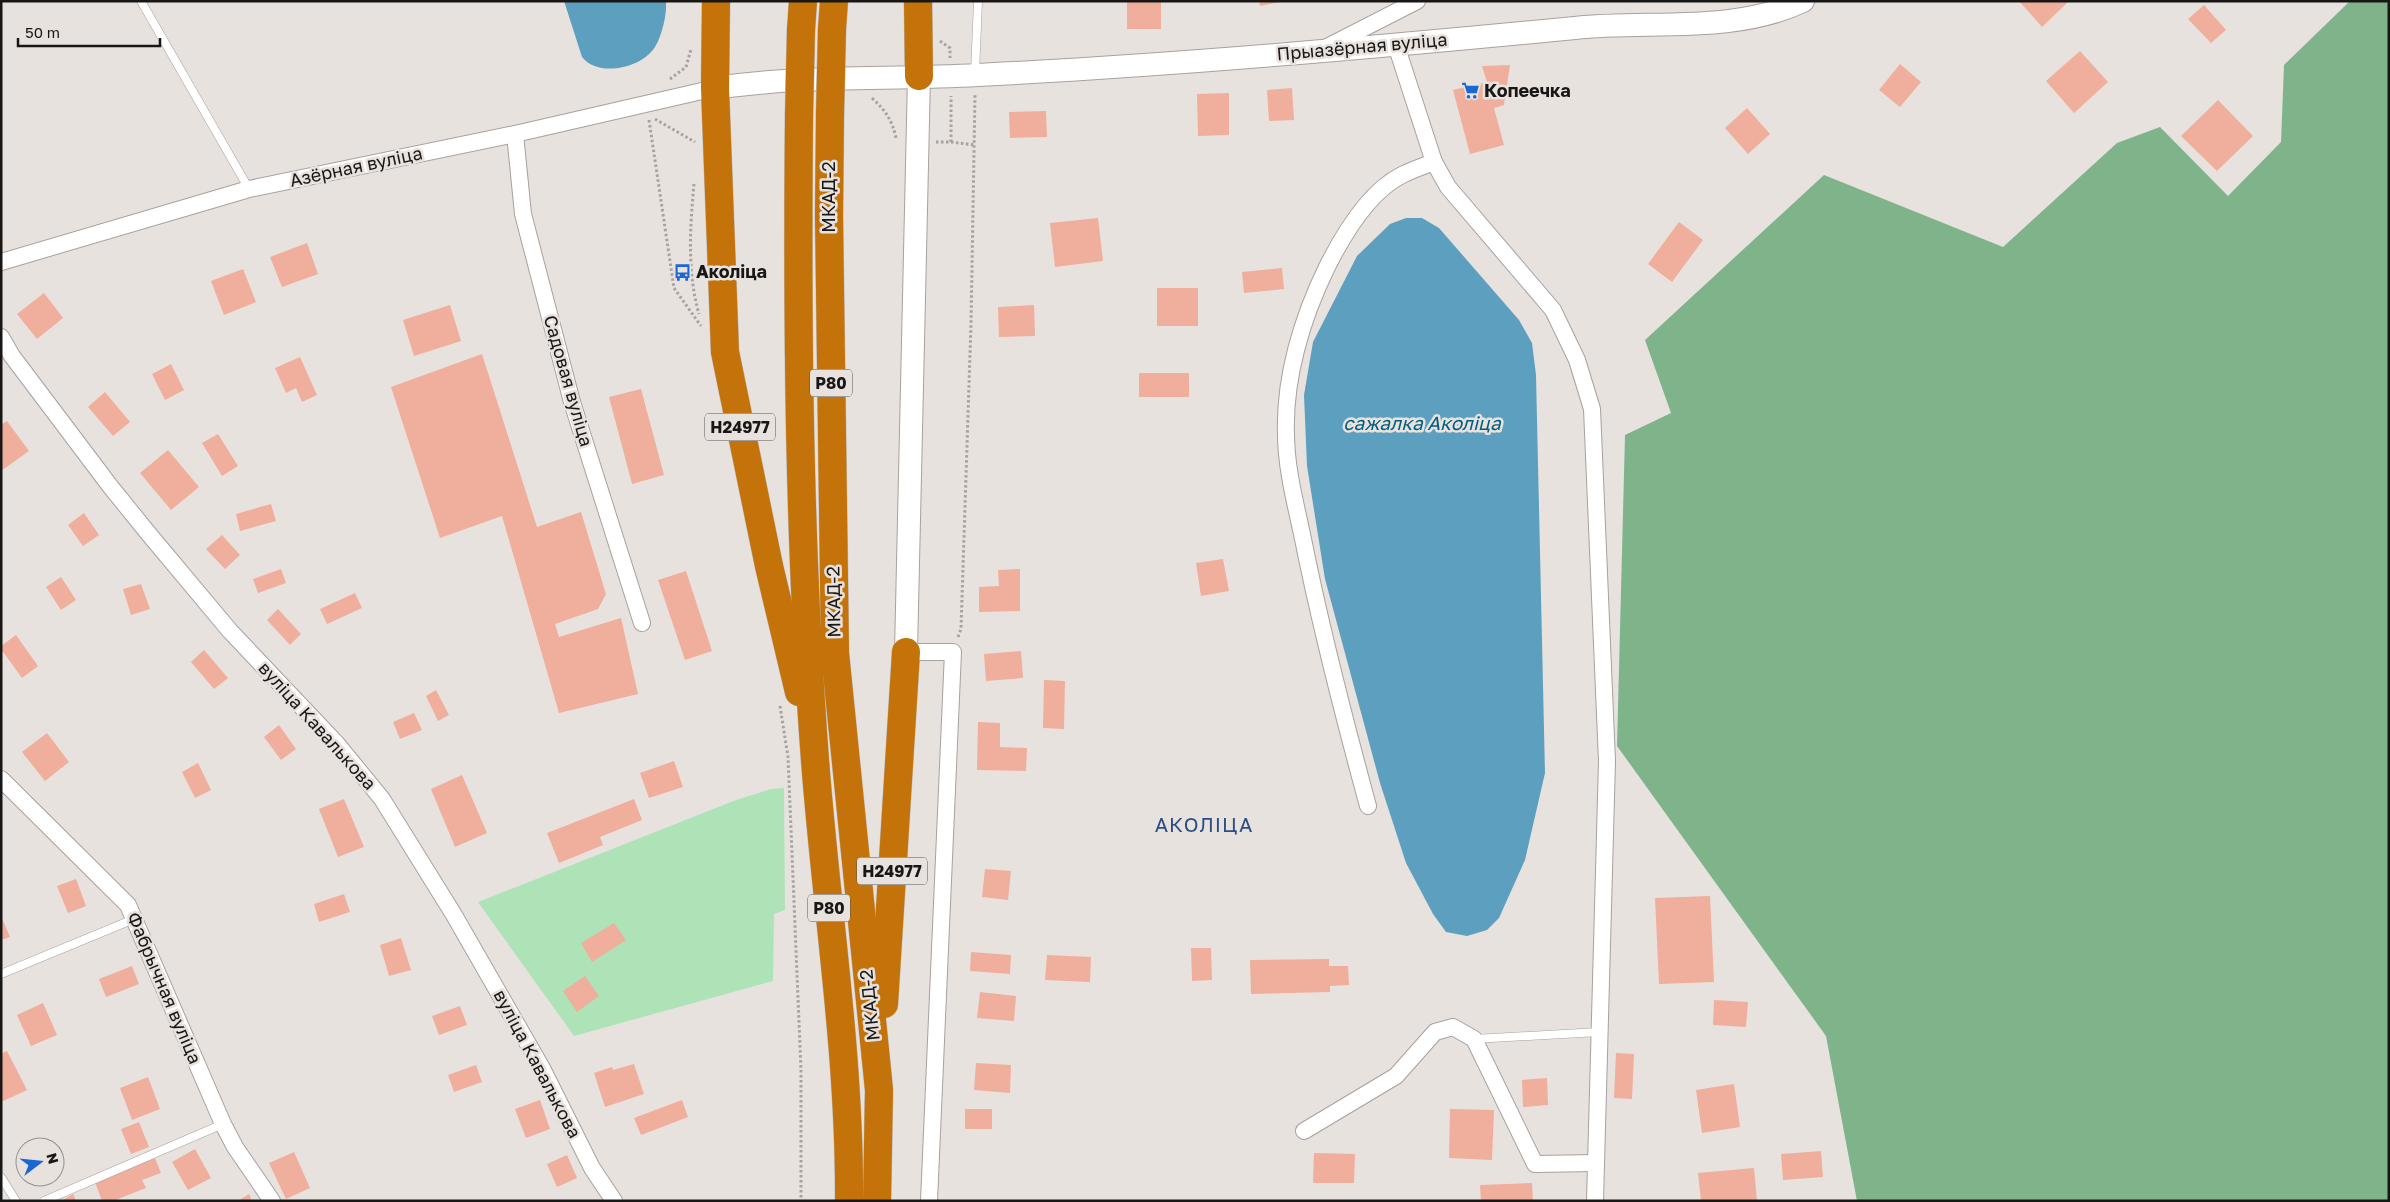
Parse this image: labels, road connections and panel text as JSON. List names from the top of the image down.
{
  "streets": {
    "highway": ["МКАД-2", "Р80", "Н24977"],
    "street": [
      "Прыазёрная вуліца",
      "Азёрная вуліца",
      "Садовая вуліца",
      "вуліца Кавалькова",
      "Фабрычная вуліца"
    ]
  },
  "crossings": [
    ["Прыазёрная вуліца", "Азёрная вуліца"],
    ["Прыазёрная вуліца", "Н24977"],
    ["Азёрная вуліца", "Садовая вуліца"],
    ["Азёрная вуліца", "Н24977"],
    ["МКАД-2", "Н24977"],
    ["Р80", "Н24977"]
  ],
  "districts": ["АКОЛІЦА"],
  "water": ["сажалка Аколіца"],
  "places": {
    "supermarket": ["Копеечка"],
    "bus stop": ["Аколіца"]
  },
  "scale_bar": "50 m",
  "north": "right"
}
